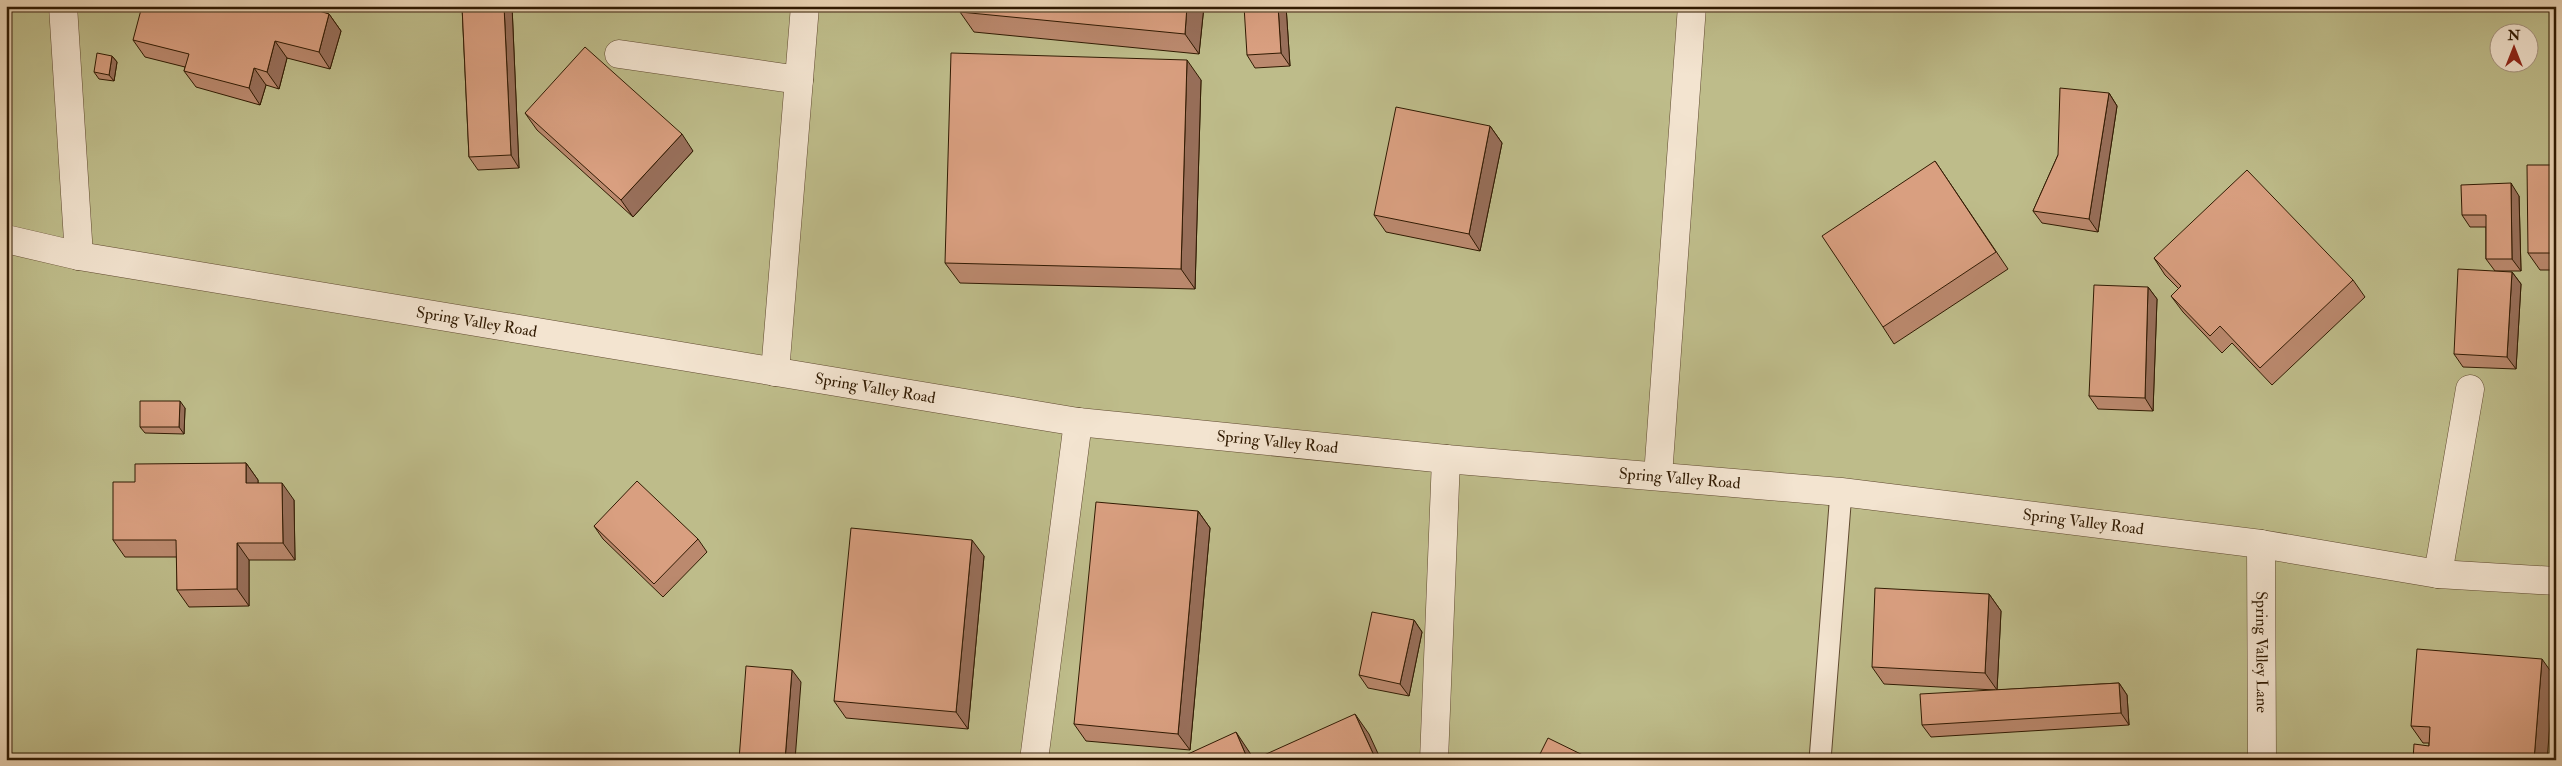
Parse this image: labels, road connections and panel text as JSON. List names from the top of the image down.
{
  "streets": {
    "street": ["Spring Valley Road", "Spring Valley Lane"]
  },
  "crossings": [
    ["Spring Valley Road", "Spring Valley Lane"]
  ],
  "north": "top"
}
